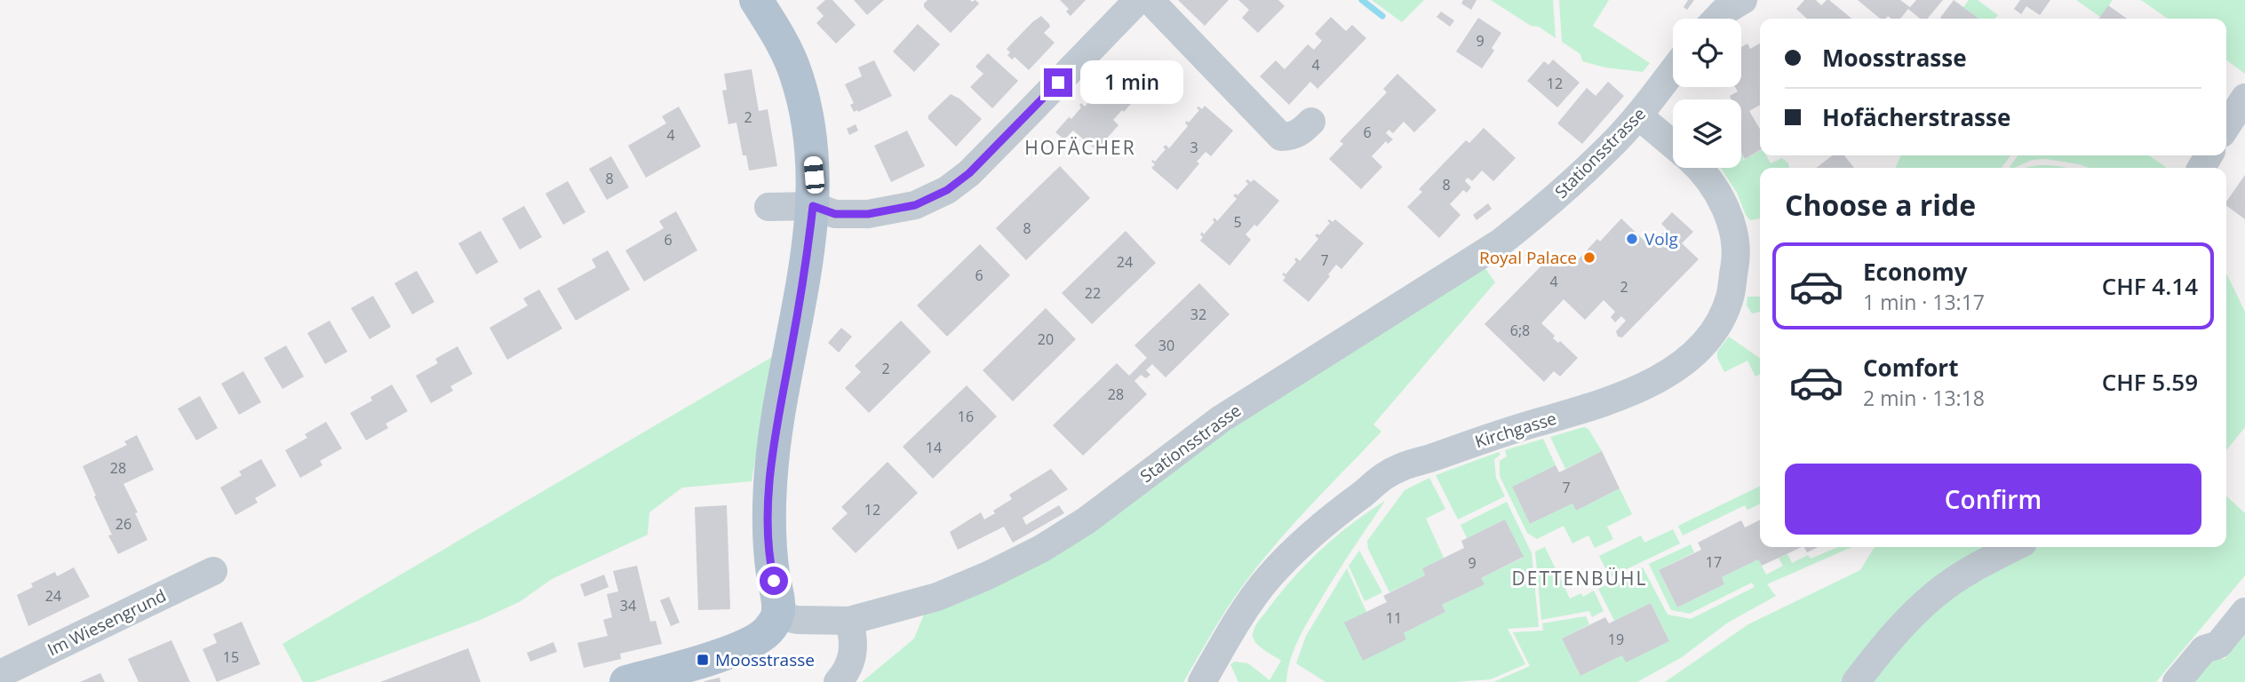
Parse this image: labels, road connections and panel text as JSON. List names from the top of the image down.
{
  "streets": {
    "street": ["Stationsstrasse", "Kirchgasse", "Im Wiesengrund"]
  },
  "districts": ["HOFÄCHER", "DETTENBÜHL"],
  "places": {
    "other": ["Volg", "Royal Palace"],
    "transit": ["Moosstrasse"]
  },
  "house_numbers": [
    "9",
    "4",
    "12",
    "2",
    "6",
    "4",
    "3",
    "8",
    "8",
    "5",
    "8",
    "6",
    "7",
    "24",
    "6",
    "4",
    "2",
    "22",
    "32",
    "6;8",
    "20",
    "30",
    "2",
    "28",
    "16",
    "14",
    "28",
    "7",
    "12",
    "26",
    "17",
    "9",
    "24",
    "34",
    "11",
    "19",
    "15"
  ],
  "page": {
    "banner": ["Moosstrasse", "Hofächerstrasse"],
    "bubble": "1 min",
    "heading": "Choose a ride",
    "list": [
      {
        "name": "Economy",
        "note": "1 min · 13:17",
        "value": "CHF 4.14"
      },
      {
        "name": "Comfort",
        "note": "2 min · 13:18",
        "value": "CHF 5.59"
      }
    ],
    "buttons": "Confirm"
  }
}
